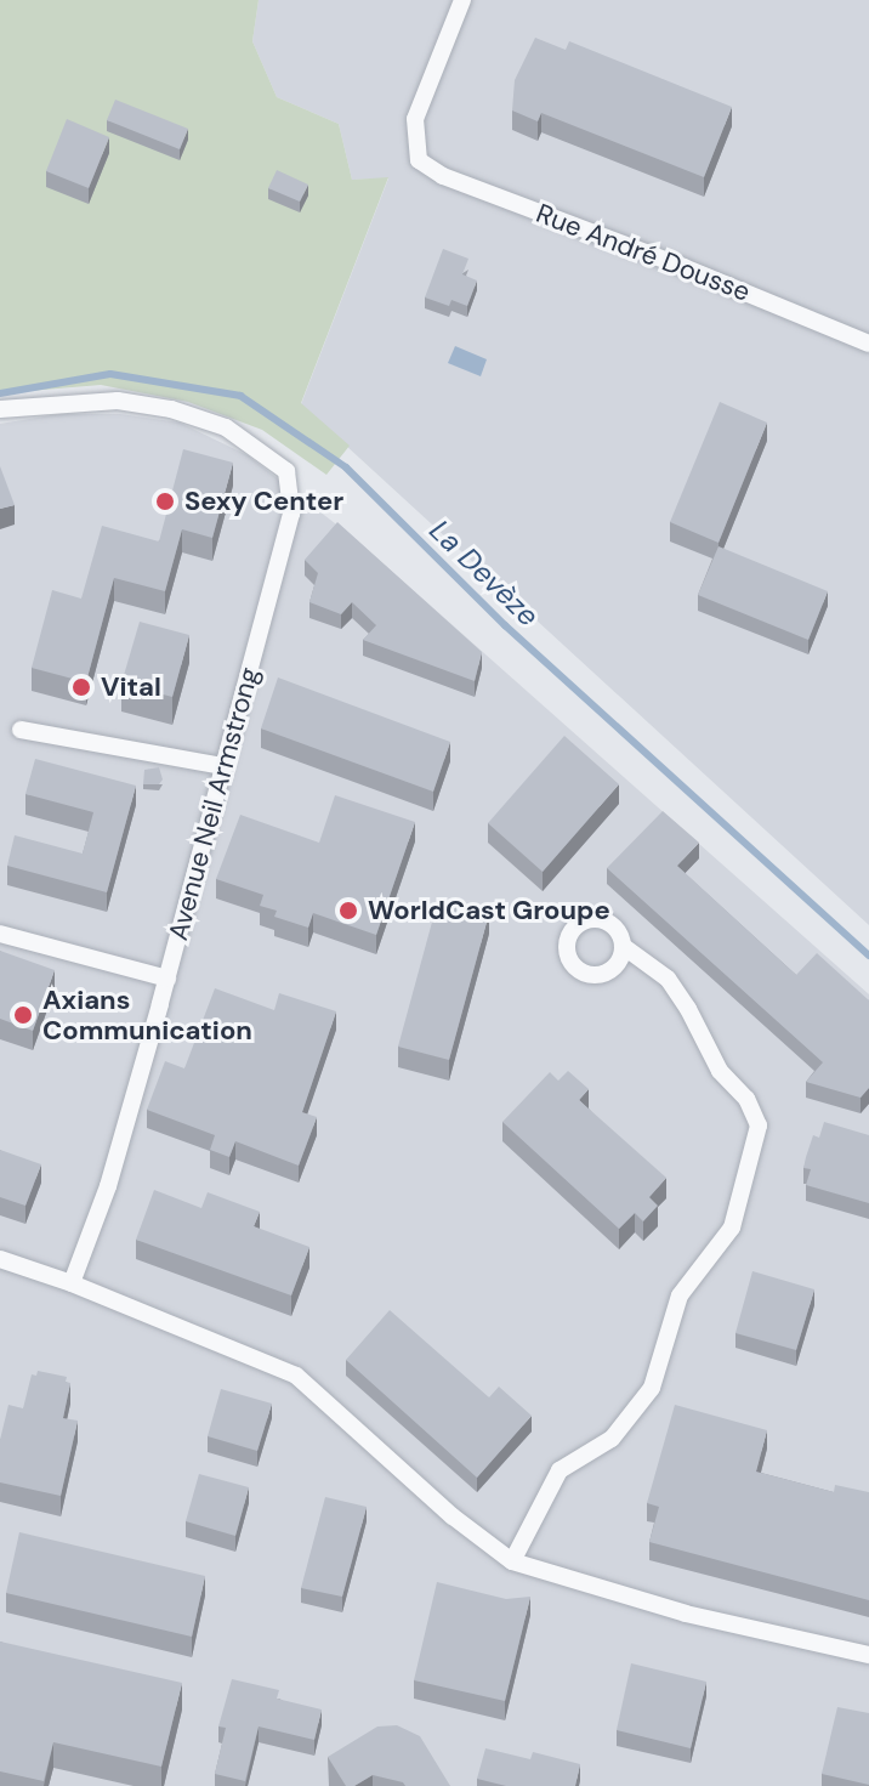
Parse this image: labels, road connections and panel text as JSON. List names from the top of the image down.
{
  "streets": {
    "street": ["Rue André Dousse", "Avenue Neil Armstrong"]
  },
  "water": ["La Devèze"],
  "places": [
    "Sexy Center",
    "Vital",
    "WorldCast Groupe",
    "Axians Communication"
  ]
}
